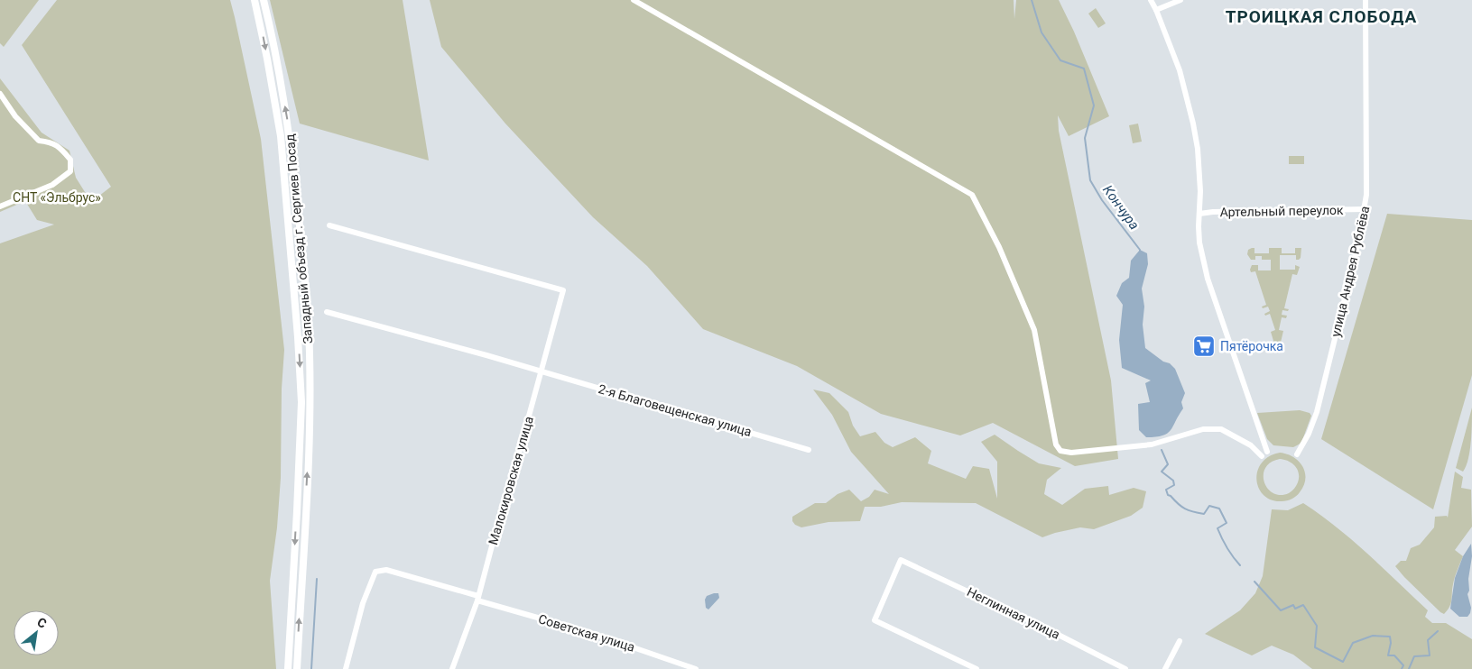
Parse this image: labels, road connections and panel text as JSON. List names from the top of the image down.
{
  "streets": {
    "main road": ["Западный объезд г. Сергиев Посад"],
    "street": [
      "Артельный переулок",
      "улица Андрея Рублёва",
      "2-я Благовещенская улица",
      "Малокировская улица",
      "Неглинная улица",
      "Советская улица"
    ]
  },
  "crossings": [
    ["Артельный переулок", "улица Андрея Рублёва"],
    ["2-я Благовещенская улица", "Малокировская улица"],
    ["Малокировская улица", "Советская улица"]
  ],
  "districts": ["ТРОИЦКАЯ СЛОБОДА"],
  "water": ["Кончура"],
  "parks": ["СНТ «Эльбрус»"],
  "places": {
    "supermarket": ["Пятёрочка"]
  },
  "north": "top right"
}
